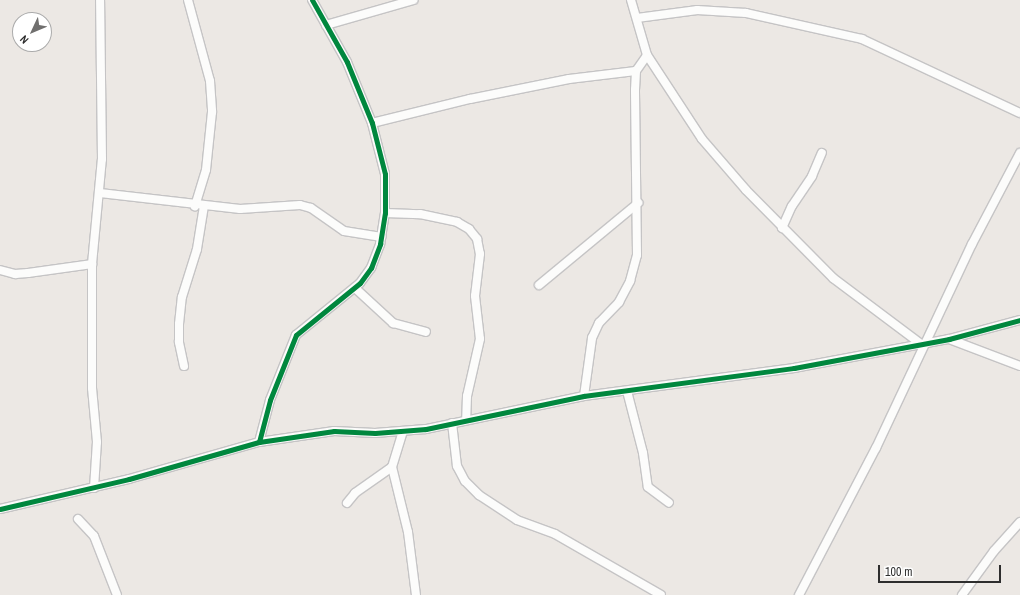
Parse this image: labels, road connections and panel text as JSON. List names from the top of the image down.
{
  "scale_bar": "100 m",
  "north": "bottom left"
}
